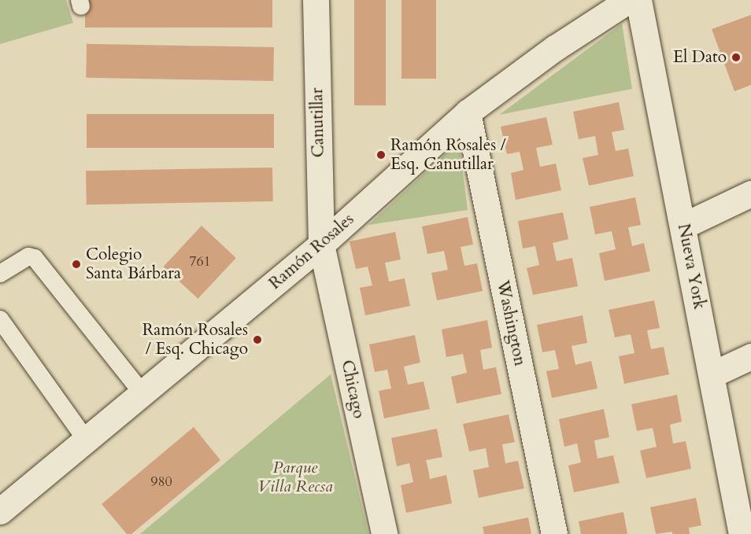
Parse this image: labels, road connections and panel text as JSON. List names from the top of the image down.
{
  "streets": {
    "street": [
      "Canutillar",
      "Ramón Rosales",
      "Nueva York",
      "Washington",
      "Chicago"
    ]
  },
  "crossings": [
    ["Canutillar", "Ramón Rosales"],
    ["Canutillar", "Chicago"],
    ["Ramón Rosales", "Washington"],
    ["Ramón Rosales", "Chicago"]
  ],
  "parks": ["Parque Villa Recsa"],
  "places": [
    "El Dato",
    "Ramón Rosales / Esq. Canutillar",
    "Colegio Santa Bárbara",
    "Ramón Rosales / Esq. Chicago"
  ],
  "house_numbers": ["761", "980"]
}
